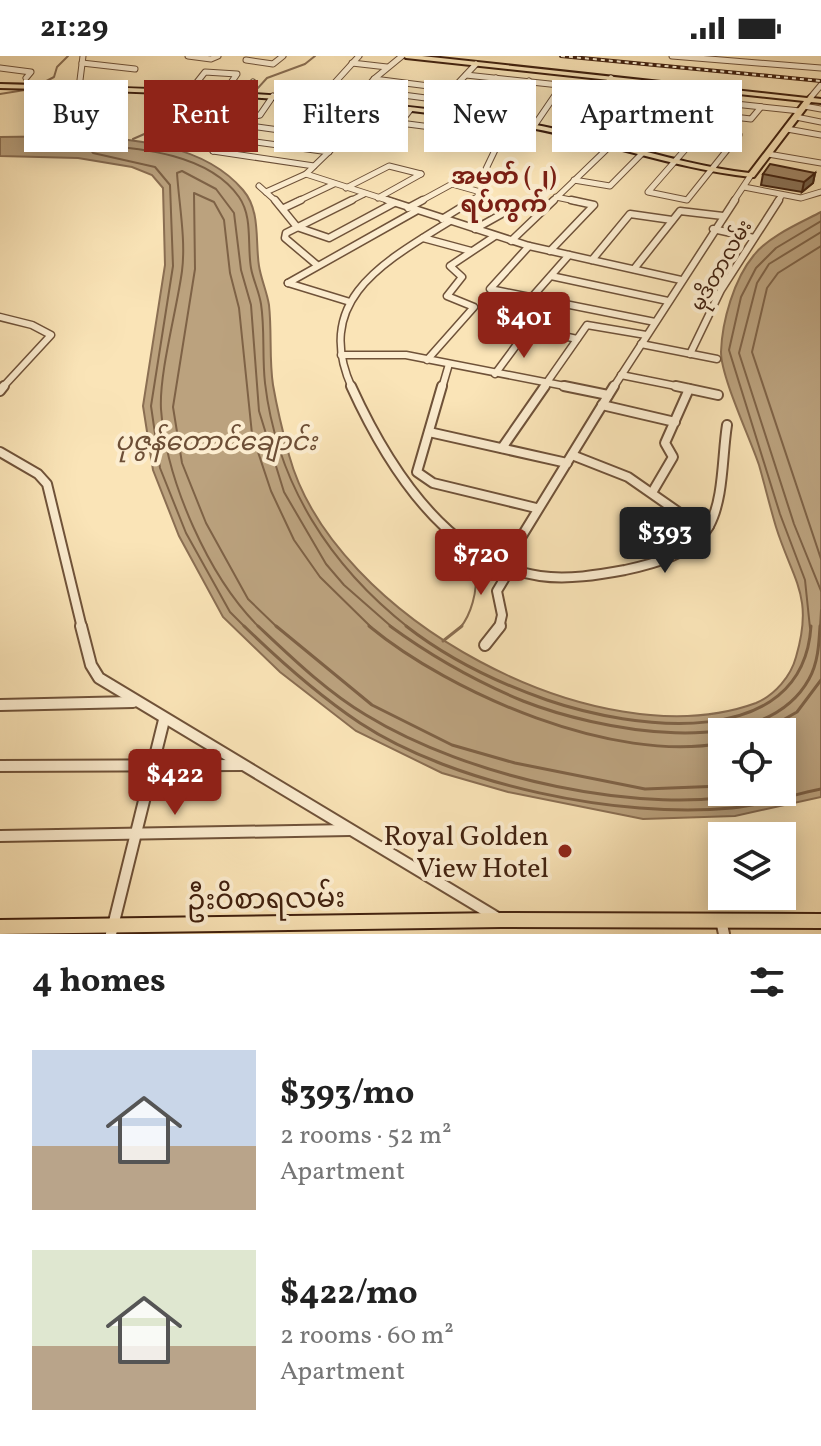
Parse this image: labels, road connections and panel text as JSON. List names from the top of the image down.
{
  "streets": {
    "main road": ["ဦးဝိစာရလမ်း"],
    "street": ["မုဒိတာလမ်း"]
  },
  "districts": ["အမှတ် (၂) ရပ်ကွက်"],
  "water": ["ပုဇွန်တောင်ချောင်း"],
  "places": ["Royal Golden View Hotel"],
  "page": {
    "status": "21:29",
    "chip": [
      "Buy",
      "Rent",
      "Filters",
      "New",
      "Apartment"
    ],
    "price": [
      "$401",
      "$393",
      "$720",
      "$422"
    ],
    "heading": "4 homes",
    "list": [
      {
        "name": "$393/mo",
        "note": "2 rooms · 52 m² · Apartment"
      },
      {
        "name": "$422/mo",
        "note": "2 rooms · 60 m² · Apartment"
      }
    ]
  }
}
